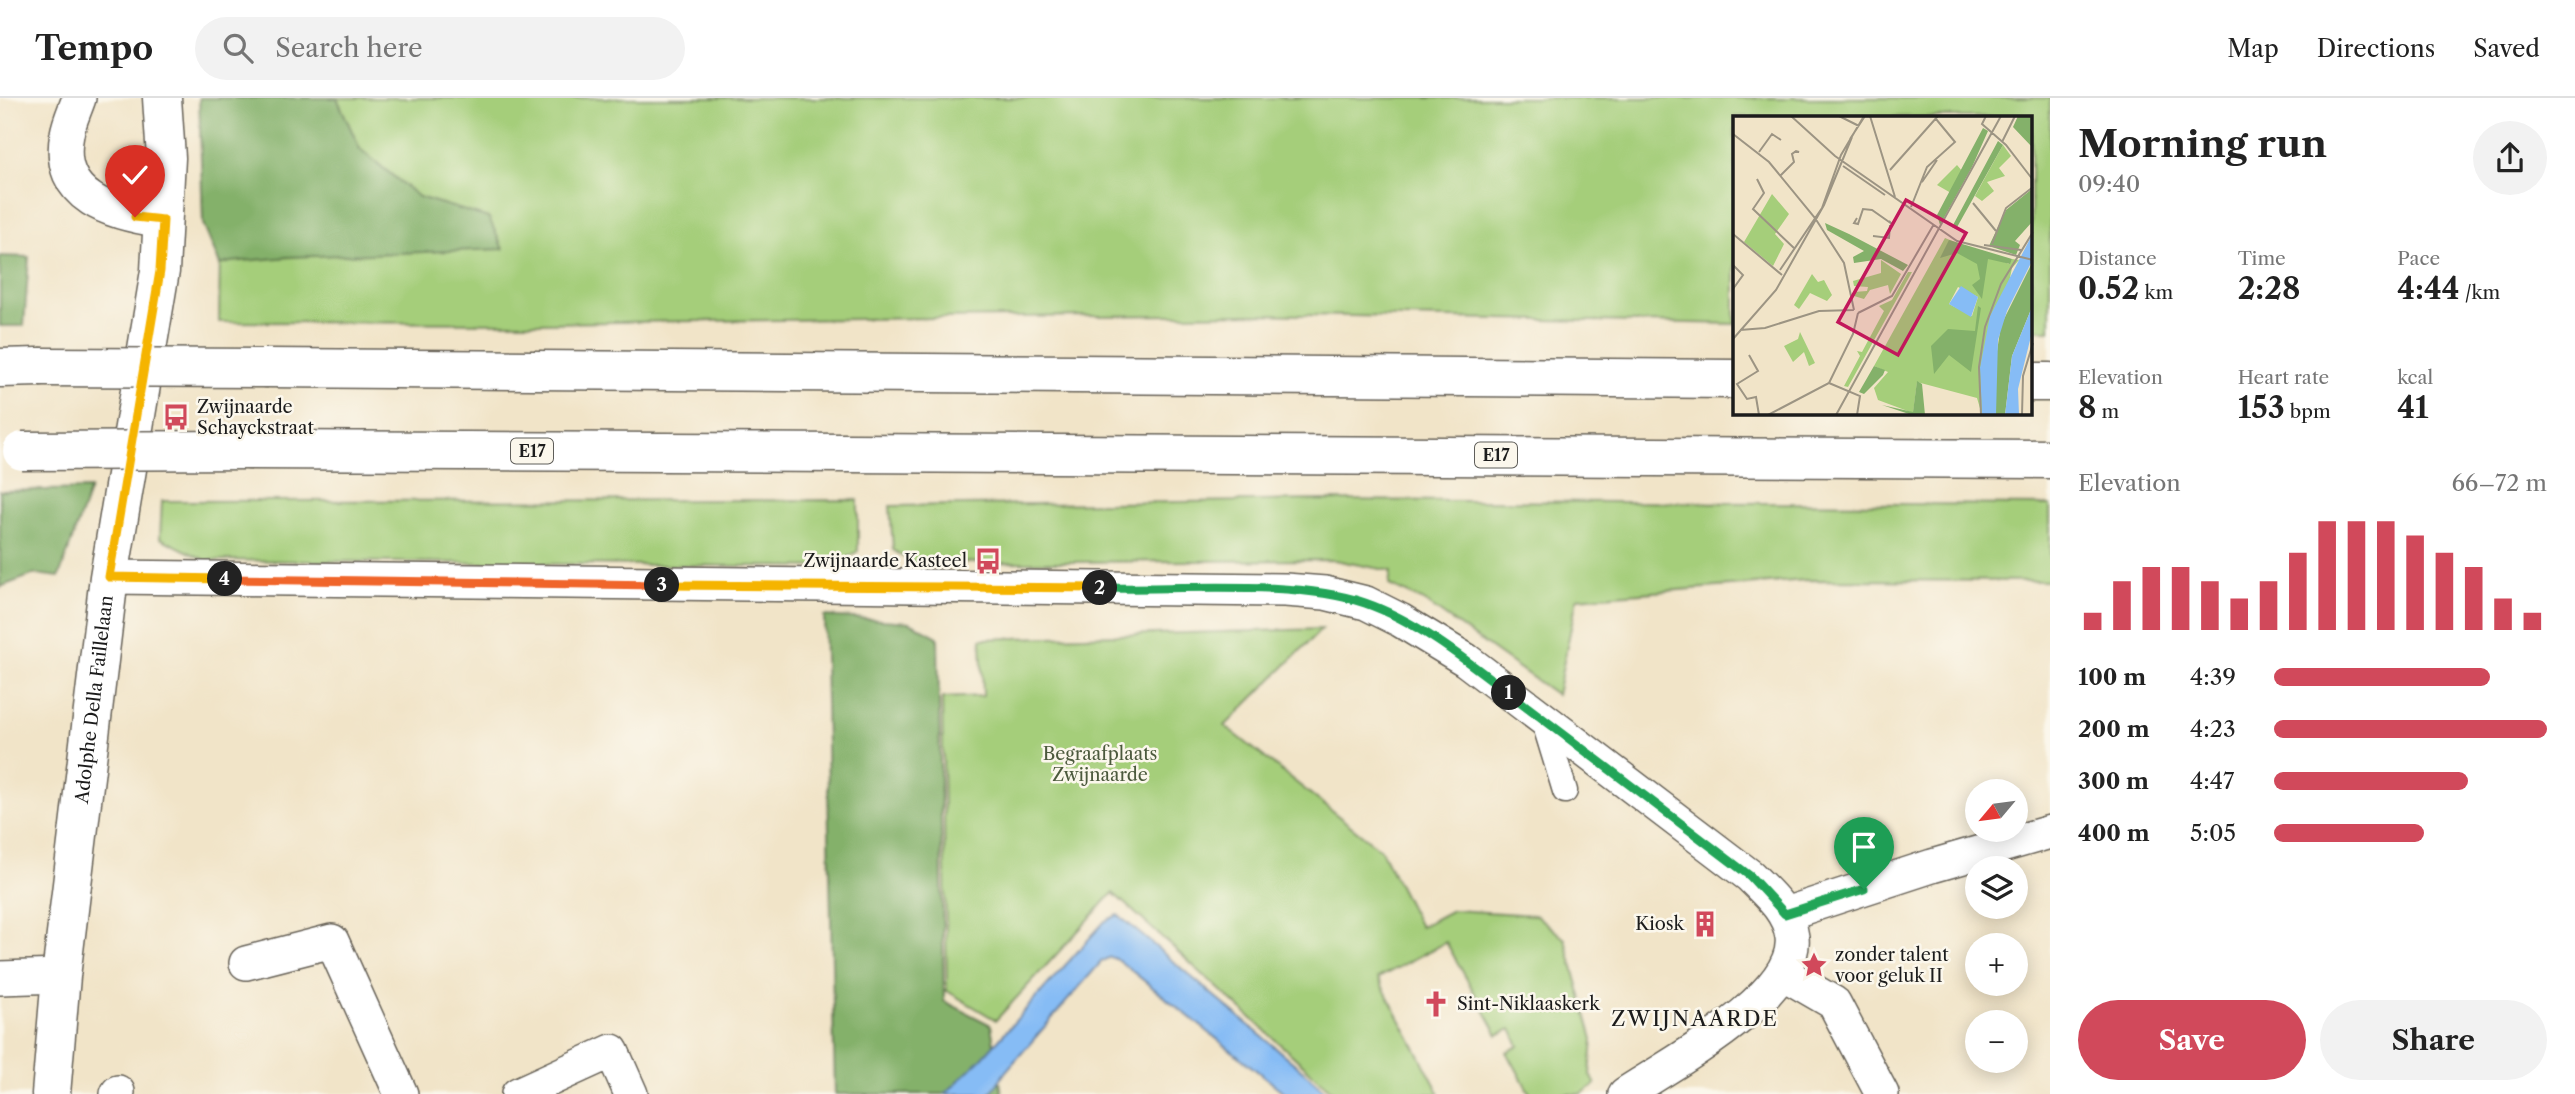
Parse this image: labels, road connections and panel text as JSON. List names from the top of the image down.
{
  "streets": {
    "main road": ["E17", "Adolphe Della Faillelaan"]
  },
  "districts": ["ZWIJNAARDE"],
  "parks": ["Begraafplaats Zwijnaarde"],
  "places": {
    "bus stop": ["Zwijnaarde Schayckstraat", "Zwijnaarde Kasteel"],
    "building": ["Kiosk"],
    "place": ["zonder talent voor geluk II"],
    "church": ["Sint-Niklaaskerk"]
  },
  "north": "bottom left",
  "page": {
    "header": "Tempo",
    "search": "Search here",
    "nav": ["Map", "Directions", "Saved"],
    "heading": ["Morning run", "09:40"],
    "stats": [
      ["Distance", "0.52 km"],
      ["Time", "2:28"],
      ["Pace", "4:44 /km"],
      ["Elevation", "8 m"],
      ["Heart rate", "153 bpm"],
      ["kcal", "41"]
    ],
    "chart": ["Elevation", "66–72 m"],
    "pins": [
      "4",
      "3",
      "2",
      "1"
    ],
    "list": [
      {
        "name": "100 m",
        "note": "4:39"
      },
      {
        "name": "200 m",
        "note": "4:23"
      },
      {
        "name": "300 m",
        "note": "4:47"
      },
      {
        "name": "400 m",
        "note": "5:05"
      }
    ],
    "map_buttons": ["+", "−"],
    "buttons": ["Save", "Share"]
  }
}
